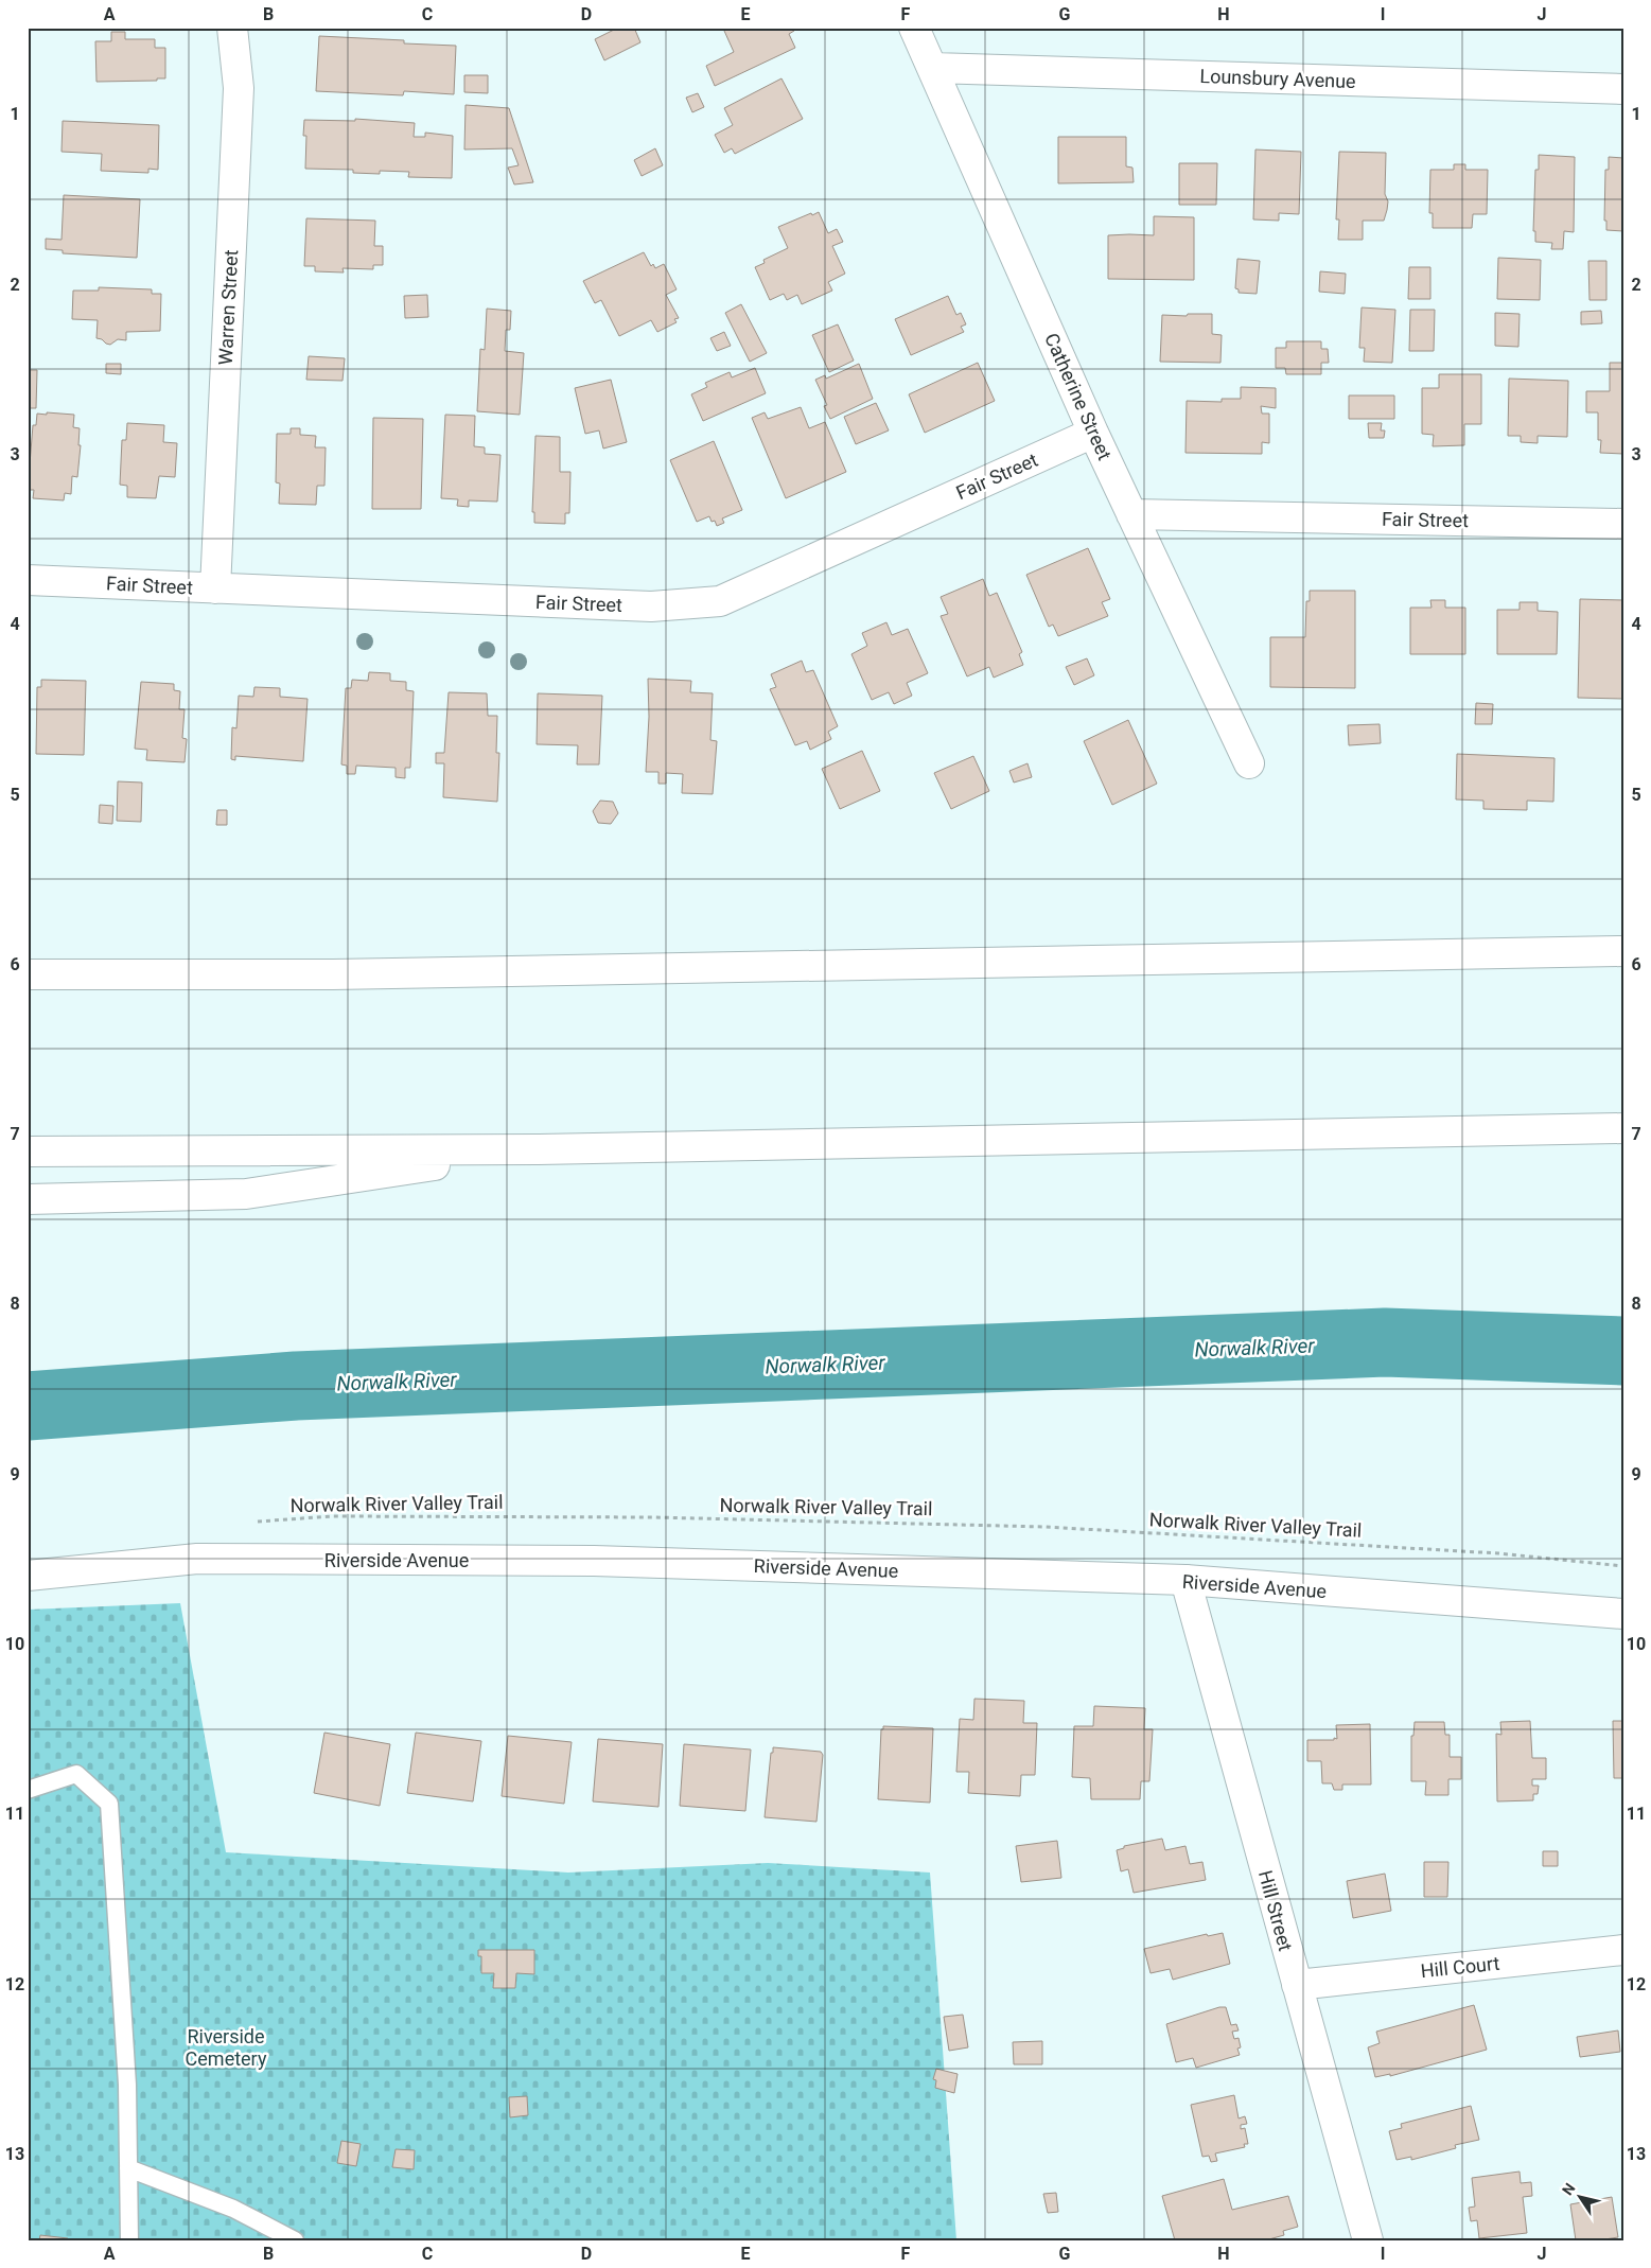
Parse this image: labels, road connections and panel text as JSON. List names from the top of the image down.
{
  "streets": {
    "main road": [
      "Lounsbury Avenue",
      "Warren Street",
      "Catherine Street",
      "Fair Street",
      "Riverside Avenue",
      "Hill Street",
      "Hill Court"
    ],
    "path": ["Norwalk River Valley Trail"]
  },
  "crossings": [
    ["Lounsbury Avenue", "Catherine Street"],
    ["Warren Street", "Fair Street"],
    ["Catherine Street", "Fair Street"],
    ["Riverside Avenue", "Hill Street"],
    ["Hill Street", "Hill Court"]
  ],
  "water": ["Norwalk River"],
  "parks": ["Riverside Cemetery"],
  "north": "top left",
  "grid": {
    "columns": [
      "A",
      "B",
      "C",
      "D",
      "E",
      "F",
      "G",
      "H",
      "I",
      "J"
    ],
    "rows": [
      "1",
      "2",
      "3",
      "4",
      "5",
      "6",
      "7",
      "8",
      "9",
      "10",
      "11",
      "12",
      "13"
    ]
  }
}
